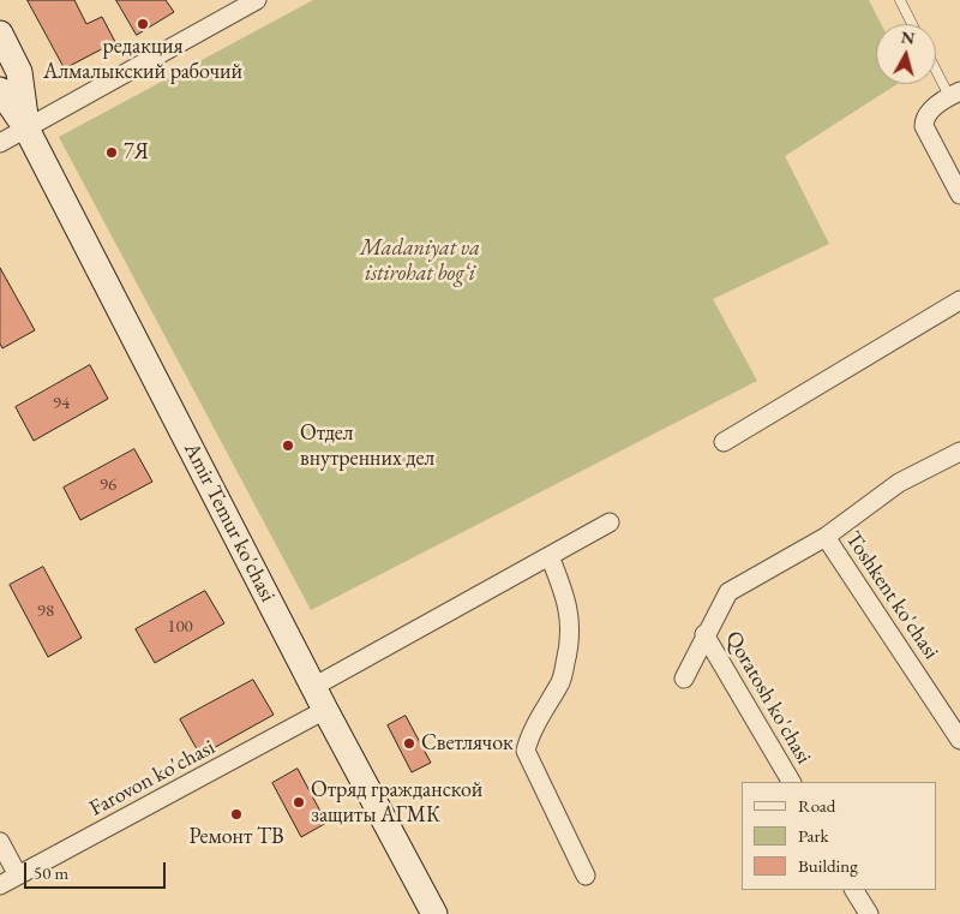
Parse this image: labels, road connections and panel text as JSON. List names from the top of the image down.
{
  "streets": {
    "main road": ["Amir Temur ko'chasi"],
    "street": ["Toshkent ko'chasi", "Qoratosh ko'chasi", "Farovon ko'chasi"]
  },
  "crossings": [
    ["Amir Temur ko'chasi", "Farovon ko'chasi"]
  ],
  "parks": ["Madaniyat va istirohat bog‘i"],
  "places": [
    "редакция Алмалыкский рабочий",
    "7Я",
    "Отдел внутренних дел",
    "Светлячок",
    "Отряд гражданской защиты АГМК",
    "Ремонт ТВ"
  ],
  "house_numbers": [
    "94",
    "96",
    "98",
    "100"
  ],
  "legend": ["Road", "Park", "Building"],
  "scale_bar": "50 m",
  "north": "top"
}
